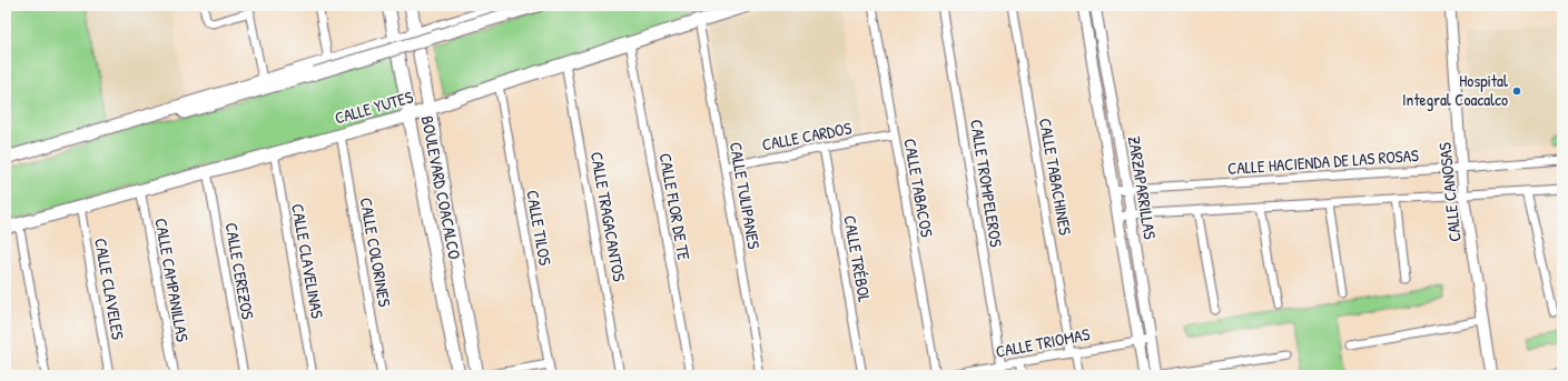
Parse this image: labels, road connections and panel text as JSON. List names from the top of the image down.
{
  "streets": {
    "main road": ["CALLE YUTES", "BOULEVARD COACALCO"],
    "street": [
      "CALLE CARDOS",
      "CALLE HACIENDA DE LAS ROSAS",
      "CALLE TABACHINES",
      "CALLE TROMPELEROS",
      "CALLE TABACOS",
      "ZARZAPARRILLAS",
      "CALLE CANOSAS",
      "CALLE TULIPANES",
      "CALLE FLOR DE TE",
      "CALLE TRAGACANTOS",
      "CALLE TILOS",
      "CALLE COLORINES",
      "CALLE TRÉBOL",
      "CALLE CLAVELINAS",
      "CALLE CEREZOS",
      "CALLE CAMPANILLAS",
      "CALLE CLAVELES",
      "CALLE TRIOMAS"
    ]
  },
  "crossings": [
    ["CALLE YUTES", "BOULEVARD COACALCO"],
    ["CALLE YUTES", "CALLE TULIPANES"],
    ["CALLE YUTES", "CALLE FLOR DE TE"],
    ["CALLE YUTES", "CALLE TRAGACANTOS"],
    ["CALLE YUTES", "CALLE TILOS"],
    ["CALLE YUTES", "CALLE COLORINES"],
    ["CALLE YUTES", "CALLE CLAVELINAS"],
    ["CALLE YUTES", "CALLE CEREZOS"],
    ["CALLE YUTES", "CALLE CAMPANILLAS"],
    ["CALLE YUTES", "CALLE CLAVELES"],
    ["CALLE CARDOS", "CALLE TABACOS"],
    ["CALLE CARDOS", "CALLE TULIPANES"],
    ["CALLE CARDOS", "CALLE TRÉBOL"],
    ["CALLE HACIENDA DE LAS ROSAS", "ZARZAPARRILLAS"],
    ["CALLE HACIENDA DE LAS ROSAS", "CALLE CANOSAS"],
    ["CALLE TABACHINES", "CALLE TRIOMAS"],
    ["CALLE TROMPELEROS", "CALLE TRIOMAS"],
    ["ZARZAPARRILLAS", "CALLE TRIOMAS"]
  ],
  "places": ["Hospital Integral Coacalco"]
}
